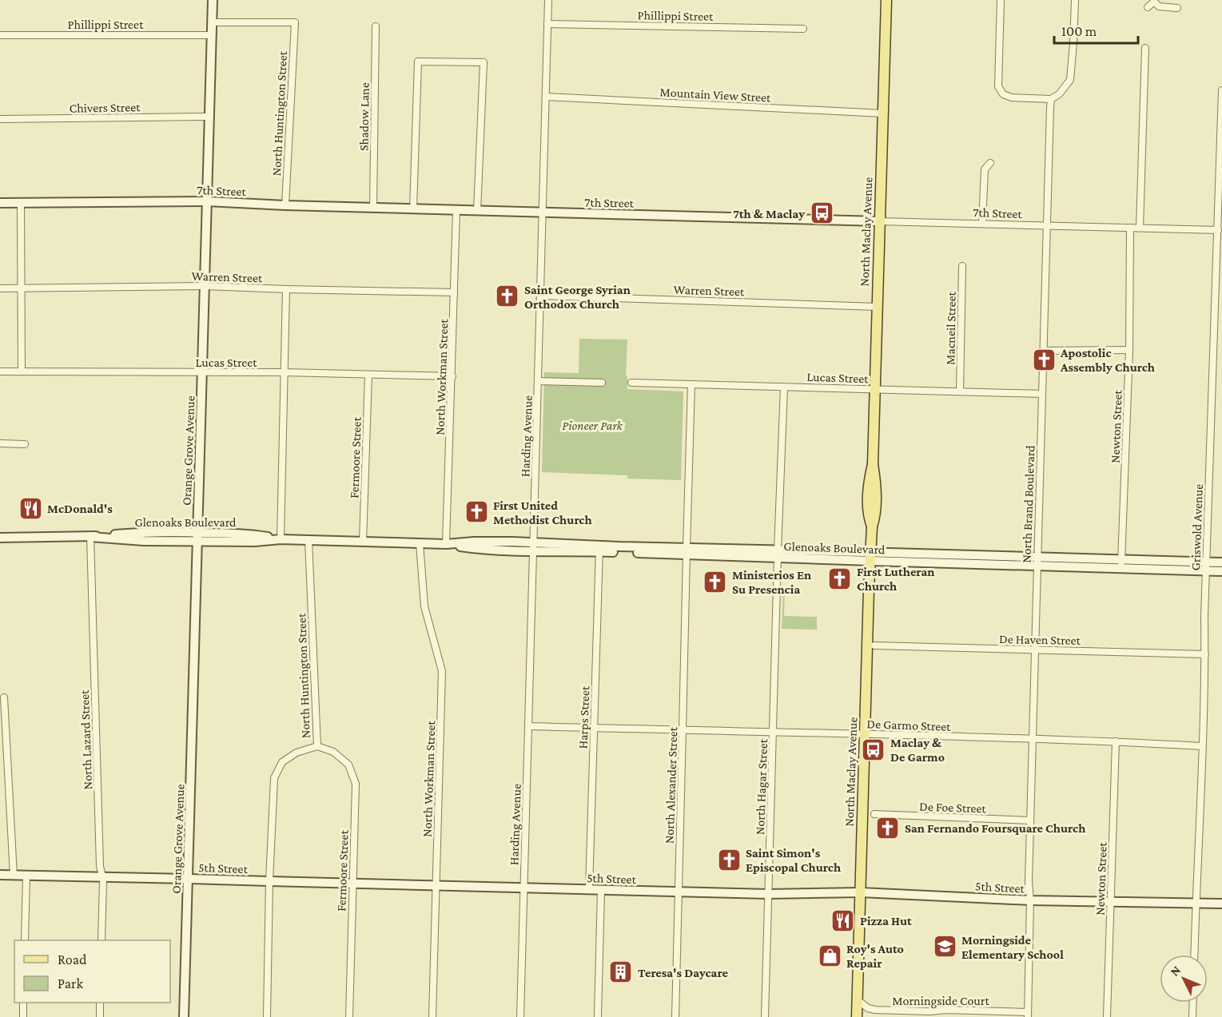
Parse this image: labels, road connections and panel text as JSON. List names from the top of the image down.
{
  "streets": {
    "main road": ["North Maclay Avenue"],
    "street": [
      "Phillippi Street",
      "Mountain View Street",
      "Chivers Street",
      "North Huntington Street",
      "Shadow Lane",
      "7th Street",
      "Warren Street",
      "Macneil Street",
      "Lucas Street",
      "North Workman Street",
      "Newton Street",
      "Harding Avenue",
      "Orange Grove Avenue",
      "Fermoore Street",
      "North Brand Boulevard",
      "Glenoaks Boulevard",
      "Griswold Avenue",
      "De Haven Street",
      "Harps Street",
      "De Garmo Street",
      "North Lazard Street",
      "North Alexander Street",
      "North Hagar Street",
      "De Foe Street",
      "5th Street",
      "Morningside Court"
    ]
  },
  "crossings": [
    ["Phillippi Street", "Harding Avenue"],
    ["Phillippi Street", "Orange Grove Avenue"],
    ["Mountain View Street", "North Maclay Avenue"],
    ["Mountain View Street", "Harding Avenue"],
    ["Chivers Street", "Orange Grove Avenue"],
    ["North Huntington Street", "7th Street"],
    ["North Huntington Street", "Orange Grove Avenue"],
    ["North Huntington Street", "Fermoore Street"],
    ["North Huntington Street", "Glenoaks Boulevard"],
    ["North Huntington Street", "5th Street"],
    ["Shadow Lane", "7th Street"],
    ["7th Street", "North Maclay Avenue"],
    ["7th Street", "North Workman Street"],
    ["7th Street", "Newton Street"],
    ["7th Street", "Harding Avenue"],
    ["7th Street", "Orange Grove Avenue"],
    ["7th Street", "North Brand Boulevard"],
    ["7th Street", "Griswold Avenue"],
    ["North Maclay Avenue", "Warren Street"],
    ["North Maclay Avenue", "Lucas Street"],
    ["North Maclay Avenue", "Glenoaks Boulevard"],
    ["North Maclay Avenue", "De Garmo Street"],
    ["North Maclay Avenue", "5th Street"],
    ["North Maclay Avenue", "Morningside Court"],
    ["Warren Street", "North Workman Street"],
    ["Warren Street", "Harding Avenue"],
    ["Warren Street", "Orange Grove Avenue"],
    ["Macneil Street", "Lucas Street"],
    ["Lucas Street", "North Workman Street"],
    ["Lucas Street", "Orange Grove Avenue"],
    ["Lucas Street", "Fermoore Street"],
    ["Lucas Street", "North Brand Boulevard"],
    ["Lucas Street", "North Alexander Street"],
    ["Lucas Street", "North Hagar Street"],
    ["North Workman Street", "Glenoaks Boulevard"],
    ["North Workman Street", "5th Street"],
    ["Newton Street", "Glenoaks Boulevard"],
    ["Newton Street", "De Garmo Street"],
    ["Newton Street", "5th Street"],
    ["Harding Avenue", "Glenoaks Boulevard"],
    ["Harding Avenue", "De Garmo Street"],
    ["Harding Avenue", "5th Street"],
    ["Orange Grove Avenue", "Glenoaks Boulevard"],
    ["Orange Grove Avenue", "5th Street"],
    ["Fermoore Street", "Glenoaks Boulevard"],
    ["Fermoore Street", "5th Street"],
    ["North Brand Boulevard", "Glenoaks Boulevard"],
    ["North Brand Boulevard", "De Haven Street"],
    ["North Brand Boulevard", "De Garmo Street"],
    ["North Brand Boulevard", "De Foe Street"],
    ["North Brand Boulevard", "5th Street"],
    ["North Brand Boulevard", "Morningside Court"],
    ["Glenoaks Boulevard", "Griswold Avenue"],
    ["Glenoaks Boulevard", "Harps Street"],
    ["Glenoaks Boulevard", "North Lazard Street"],
    ["Glenoaks Boulevard", "North Alexander Street"],
    ["Glenoaks Boulevard", "North Hagar Street"],
    ["Griswold Avenue", "De Haven Street"],
    ["Griswold Avenue", "De Garmo Street"],
    ["Griswold Avenue", "5th Street"],
    ["Harps Street", "De Garmo Street"],
    ["Harps Street", "5th Street"],
    ["De Garmo Street", "North Alexander Street"],
    ["De Garmo Street", "North Hagar Street"],
    ["North Lazard Street", "5th Street"],
    ["North Alexander Street", "5th Street"],
    ["North Hagar Street", "5th Street"]
  ],
  "parks": ["Pioneer Park"],
  "places": {
    "bus stop": ["7th & Maclay", "Maclay & De Garmo"],
    "church": [
      "Saint George Syrian Orthodox Church",
      "Apostolic Assembly Church",
      "First United Methodist Church",
      "First Lutheran Church",
      "Ministerios En Su Presencia",
      "San Fernando Foursquare Church",
      "Saint Simon's Episcopal Church"
    ],
    "restaurant": ["McDonald's", "Pizza Hut"],
    "school or university": ["Morningside Elementary School"],
    "shop": ["Roy's Auto Repair"],
    "building": ["Teresa's Daycare"]
  },
  "legend": ["Road", "Park"],
  "scale_bar": "100 m",
  "north": "top left"
}
